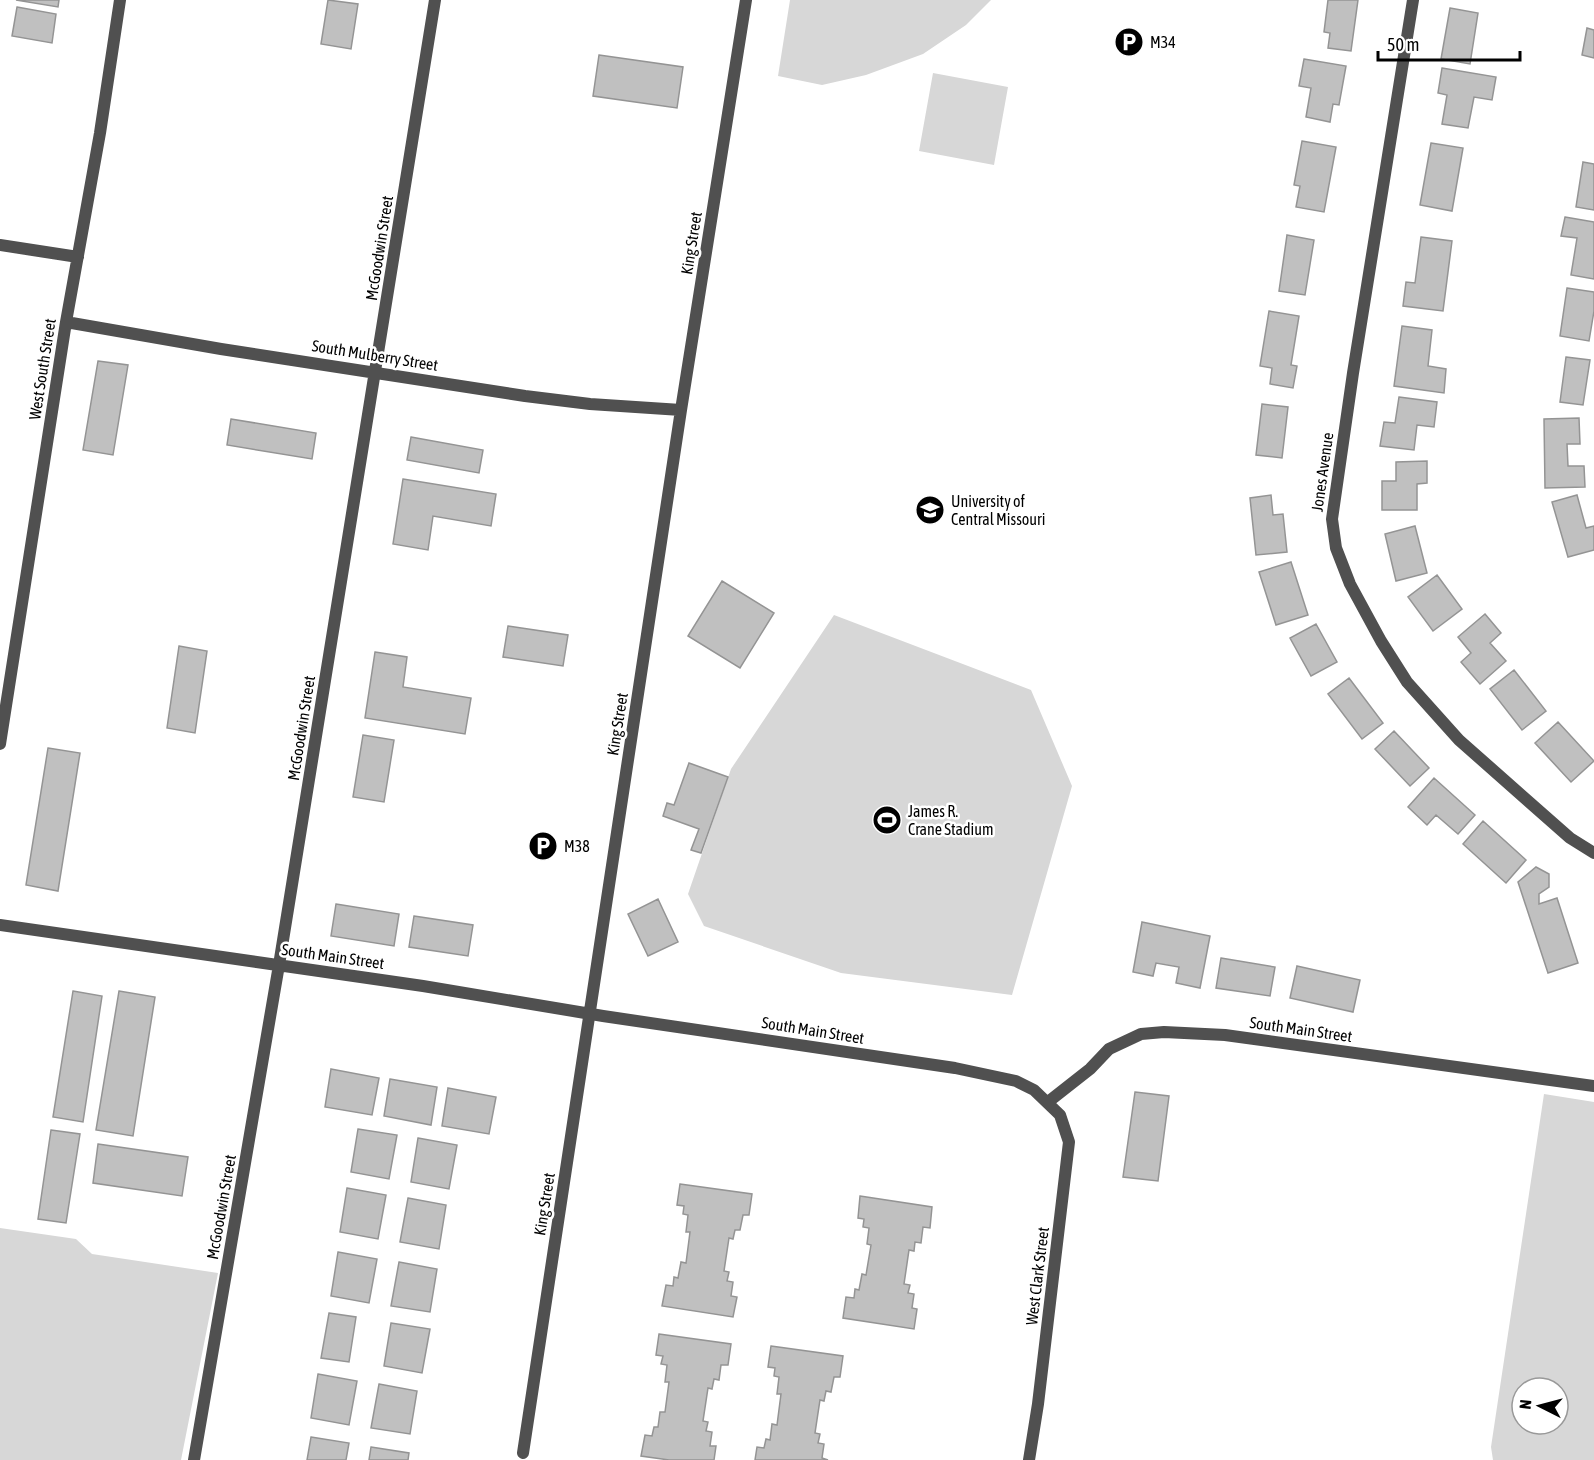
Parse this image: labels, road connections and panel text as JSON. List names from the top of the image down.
{
  "streets": {
    "street": [
      "King Street",
      "McGoodwin Street",
      "South Mulberry Street",
      "West South Street",
      "Jones Avenue",
      "South Main Street",
      "West Clark Street"
    ]
  },
  "crossings": [
    ["King Street", "South Mulberry Street"],
    ["King Street", "South Main Street"],
    ["McGoodwin Street", "South Mulberry Street"],
    ["McGoodwin Street", "South Main Street"],
    ["South Mulberry Street", "West South Street"],
    ["South Main Street", "West Clark Street"]
  ],
  "places": {
    "parking": ["M34", "M38"],
    "school or university": ["University of Central Missouri"],
    "sports": ["James R. Crane Stadium"]
  },
  "scale_bar": "50 m",
  "north": "left"
}
